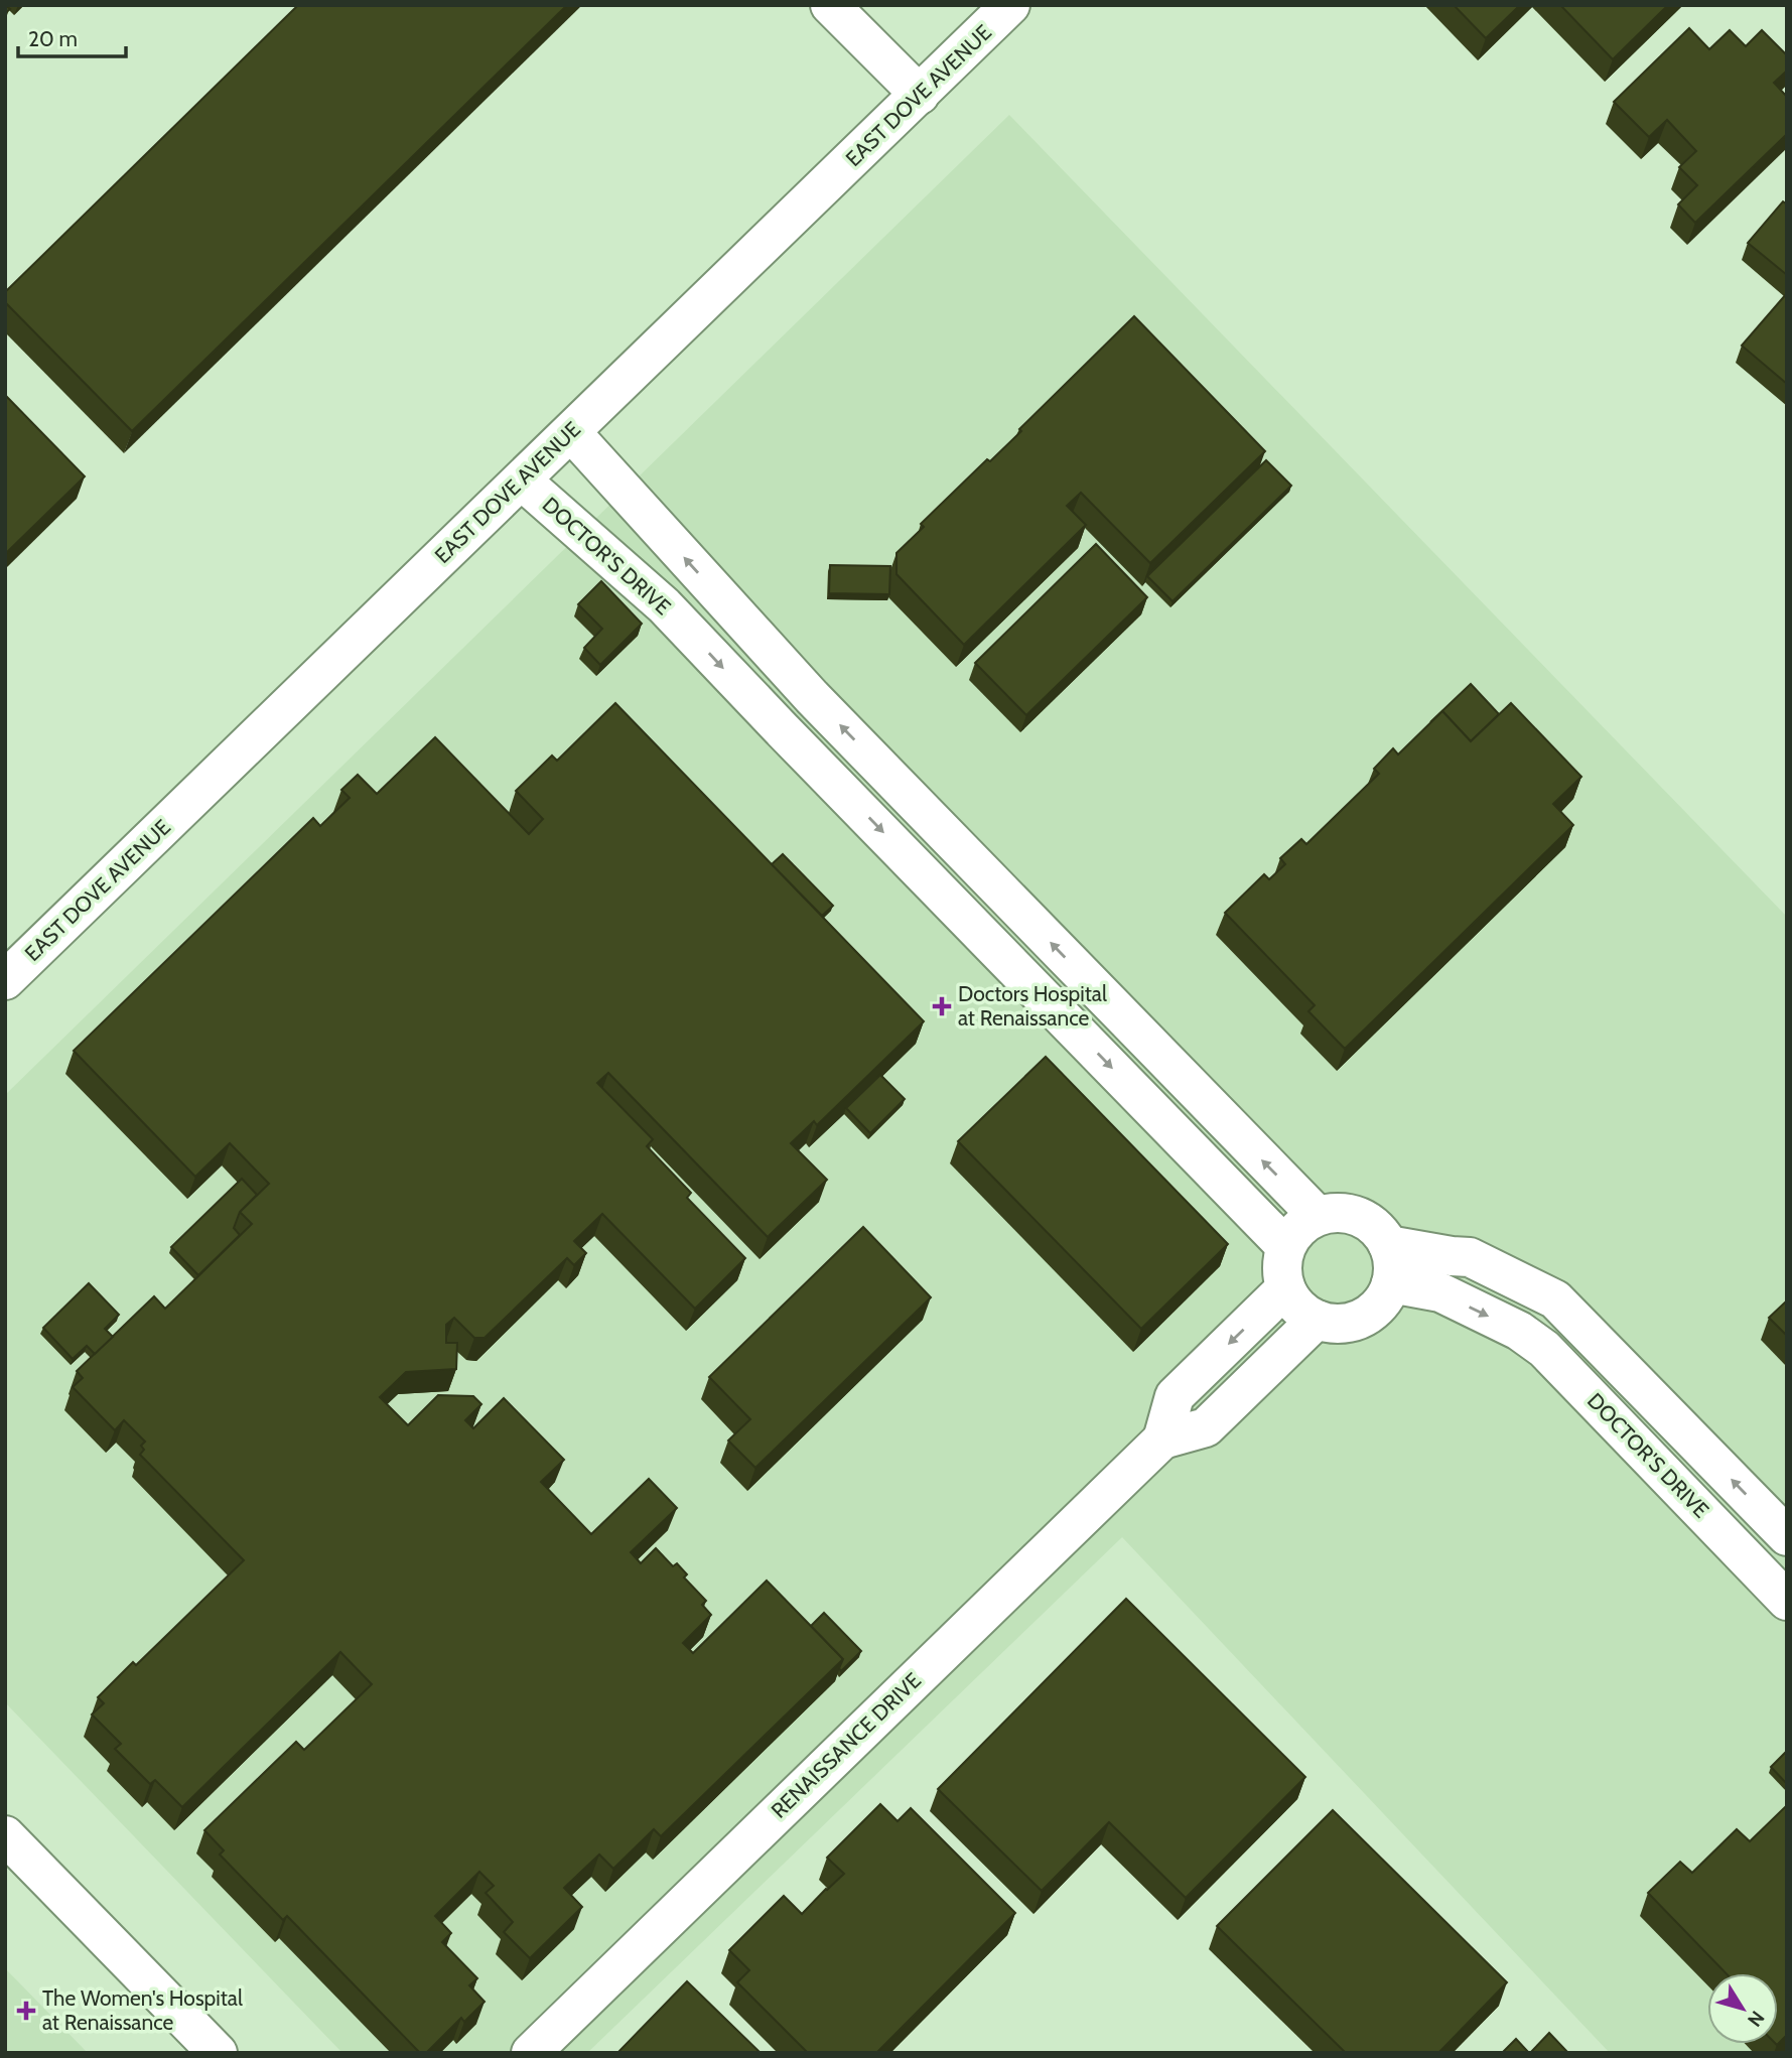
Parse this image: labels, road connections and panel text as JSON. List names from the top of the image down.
{
  "streets": {
    "street": ["EAST DOVE AVENUE", "DOCTOR'S DRIVE", "RENAISSANCE DRIVE"]
  },
  "crossings": [
    ["EAST DOVE AVENUE", "DOCTOR'S DRIVE"],
    ["DOCTOR'S DRIVE", "RENAISSANCE DRIVE"]
  ],
  "places": {
    "health": ["Doctors Hospital at Renaissance", "The Women's Hospital at Renaissance"]
  },
  "scale_bar": "20 m",
  "north": "bottom right"
}
